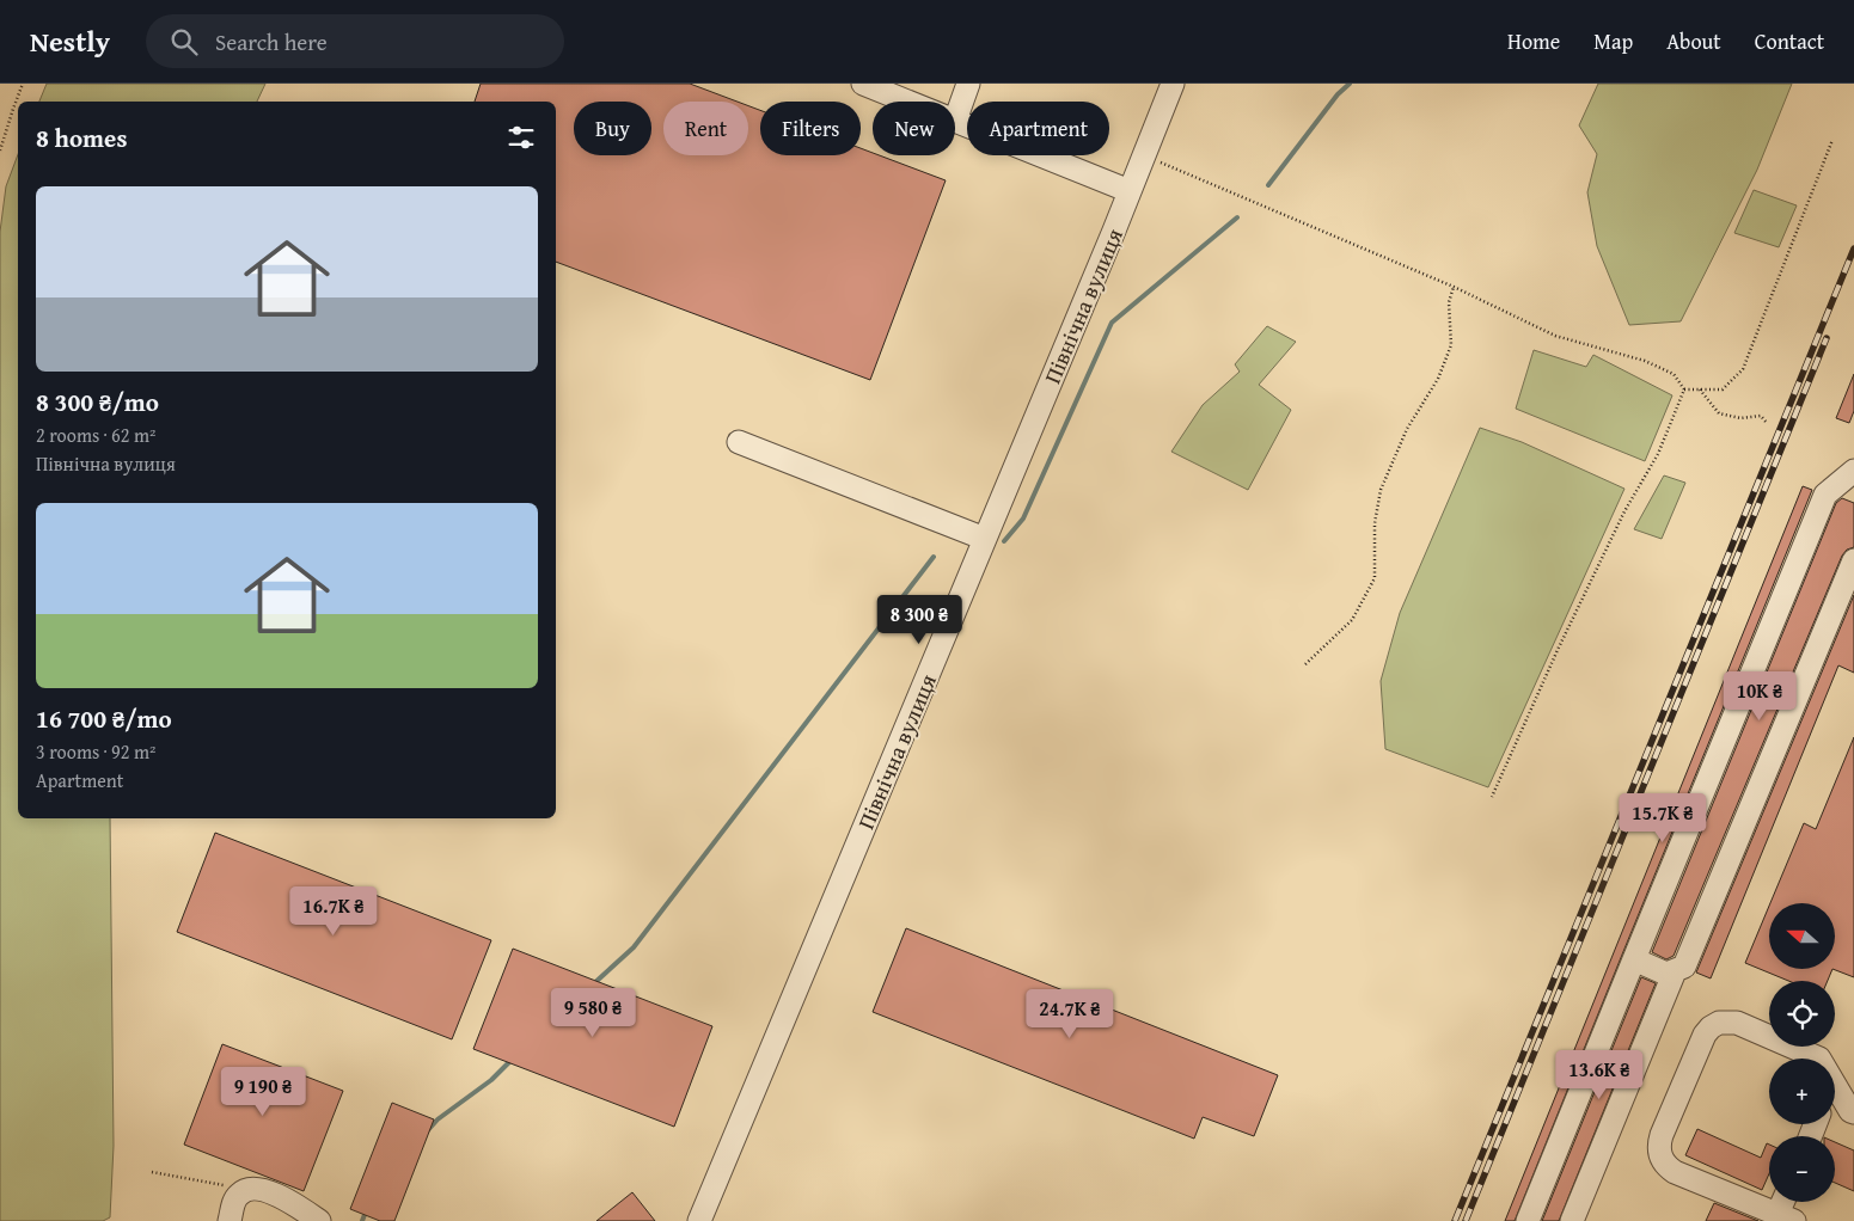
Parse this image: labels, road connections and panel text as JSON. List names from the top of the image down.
{
  "streets": {
    "street": ["Північна вулиця"]
  },
  "north": "left",
  "page": {
    "header": "Nestly",
    "search": "Search here",
    "nav": [
      "Home",
      "Map",
      "About",
      "Contact"
    ],
    "chip": [
      "Buy",
      "Rent",
      "Filters",
      "New",
      "Apartment"
    ],
    "heading": "8 homes",
    "list": [
      {
        "name": "8 300 ₴/mo",
        "note": "2 rooms · 62 m² · Північна вулиця"
      },
      {
        "name": "16 700 ₴/mo",
        "note": "3 rooms · 92 m² · Apartment"
      }
    ],
    "price": [
      "8 300 ₴",
      "10K ₴",
      "15.7K ₴",
      "16.7K ₴",
      "9 580 ₴",
      "24.7K ₴",
      "13.6K ₴",
      "9 190 ₴"
    ],
    "map_buttons": ["+", "−"]
  }
}
